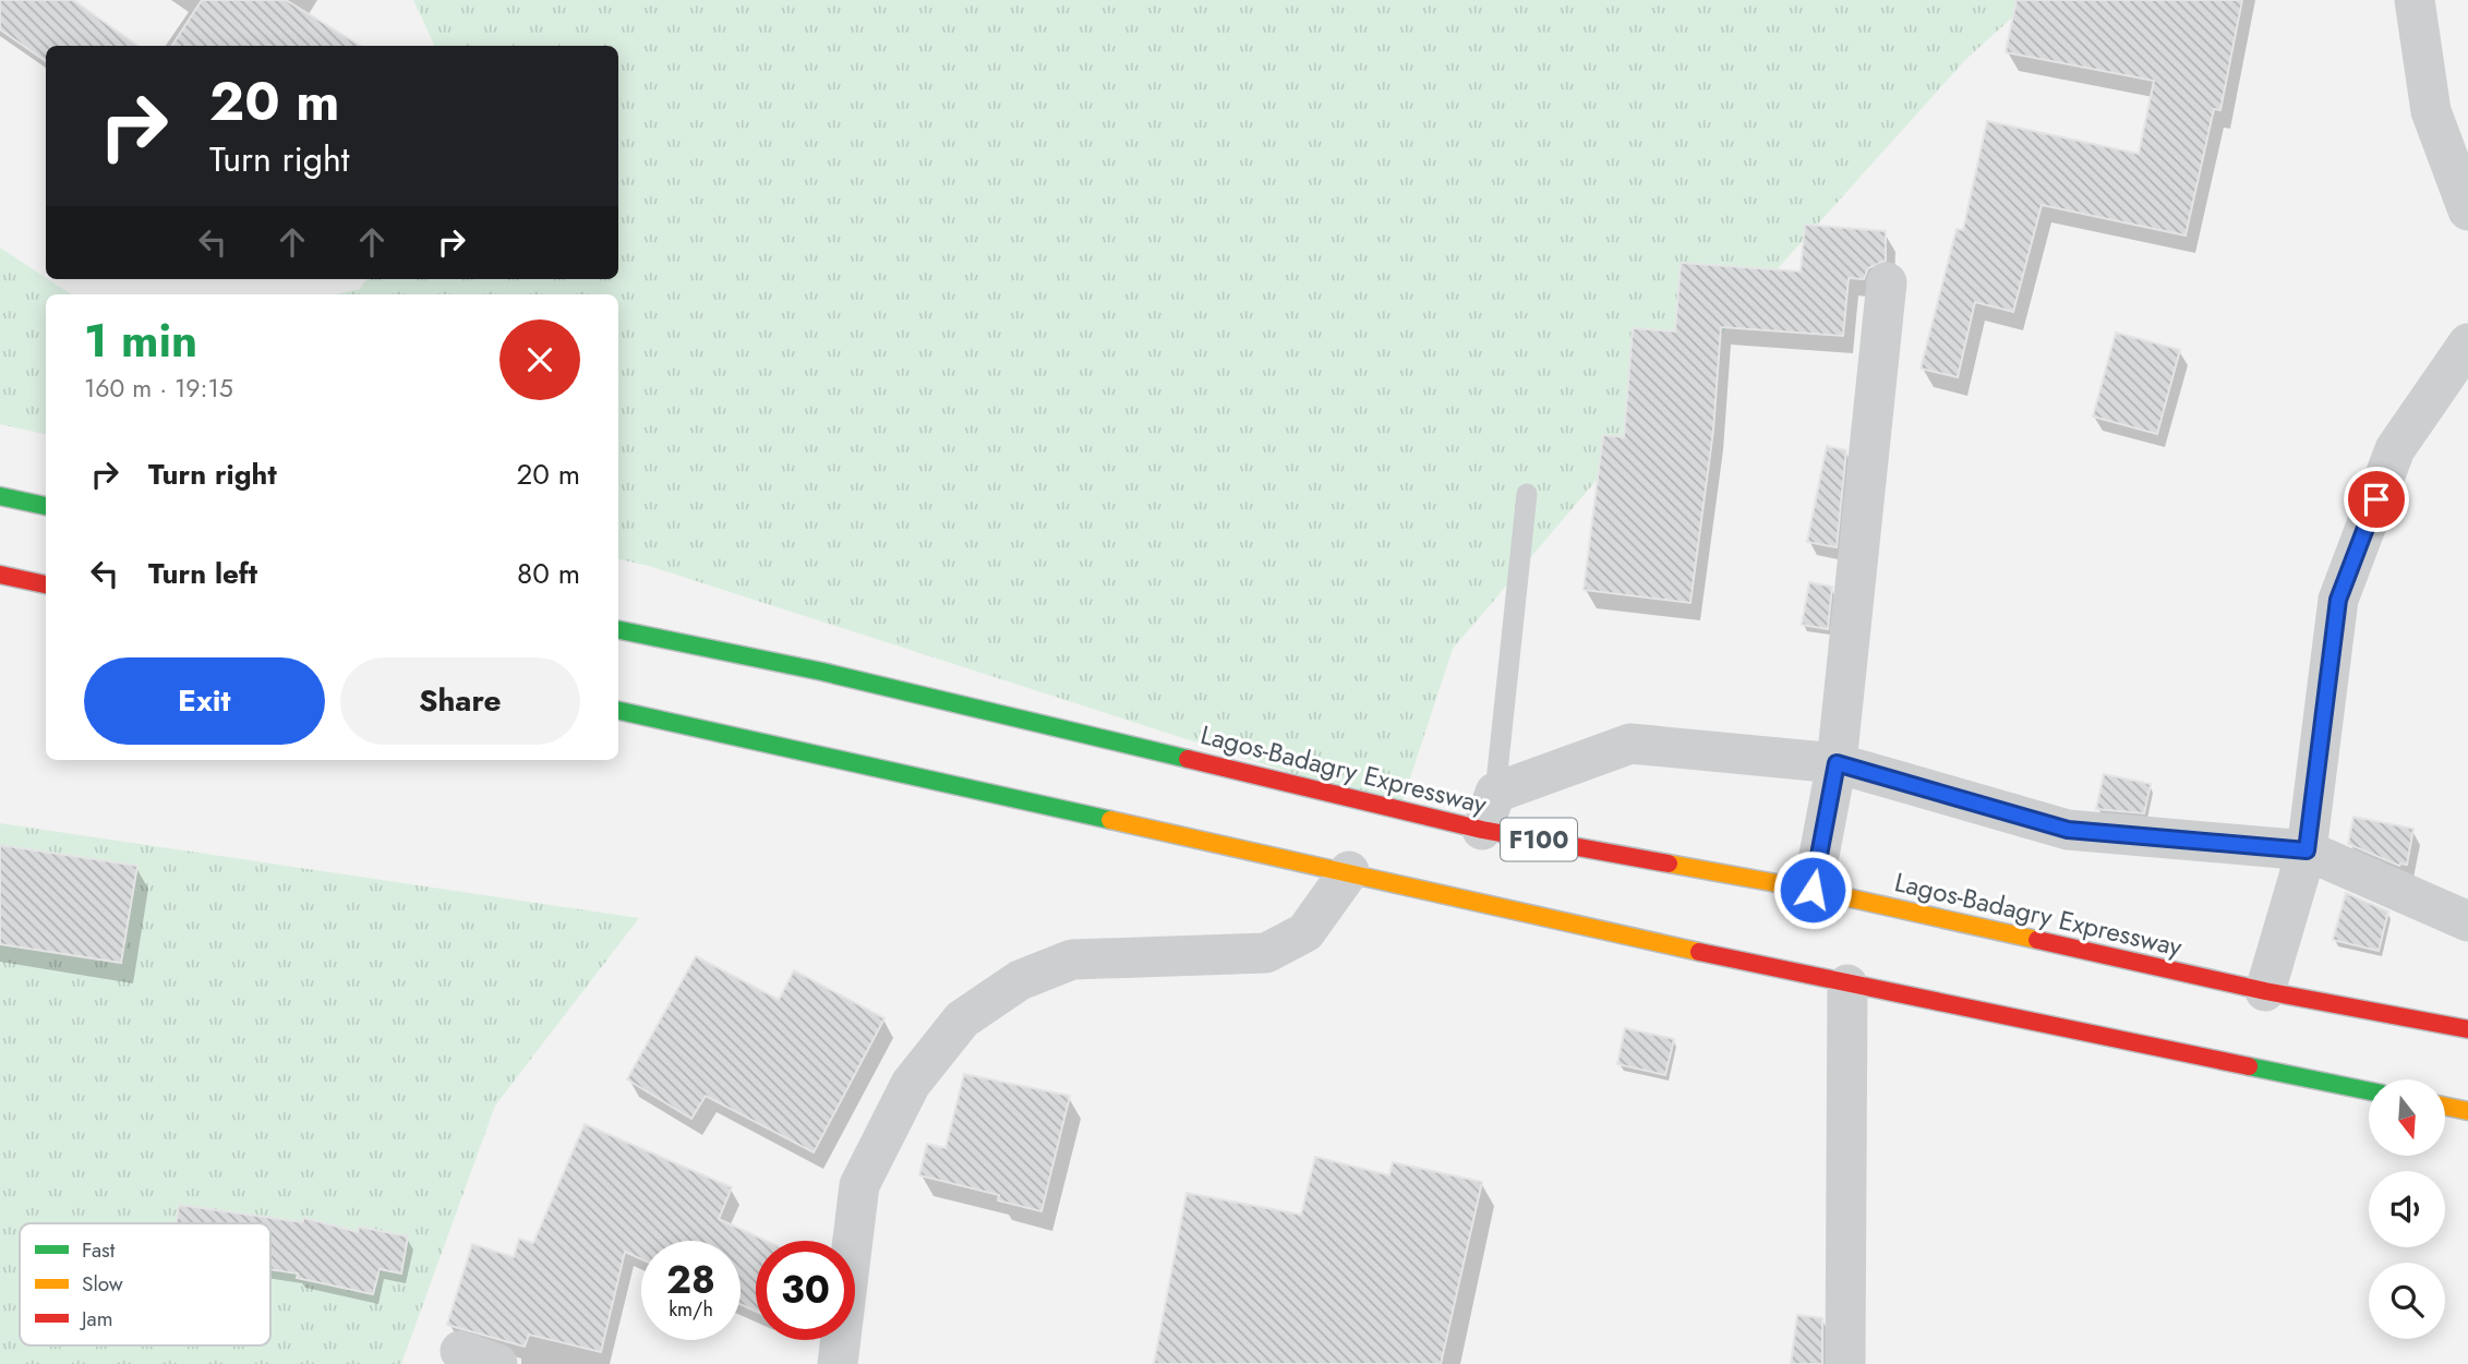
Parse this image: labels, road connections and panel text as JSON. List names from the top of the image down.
{
  "streets": {
    "highway": ["Lagos-Badagry Expressway", "F100"]
  },
  "legend": ["Fast", "Slow", "Jam"],
  "north": "bottom",
  "page": {
    "turn": ["20 m", "Turn right"],
    "heading": ["1 min", "160 m · 19:15"],
    "list": [
      {
        "name": "Turn right",
        "value": "20 m"
      },
      {
        "name": "Turn left",
        "value": "80 m"
      }
    ],
    "buttons": ["Exit", "Share"],
    "speed": "28 km/h",
    "limit": "30"
  }
}
